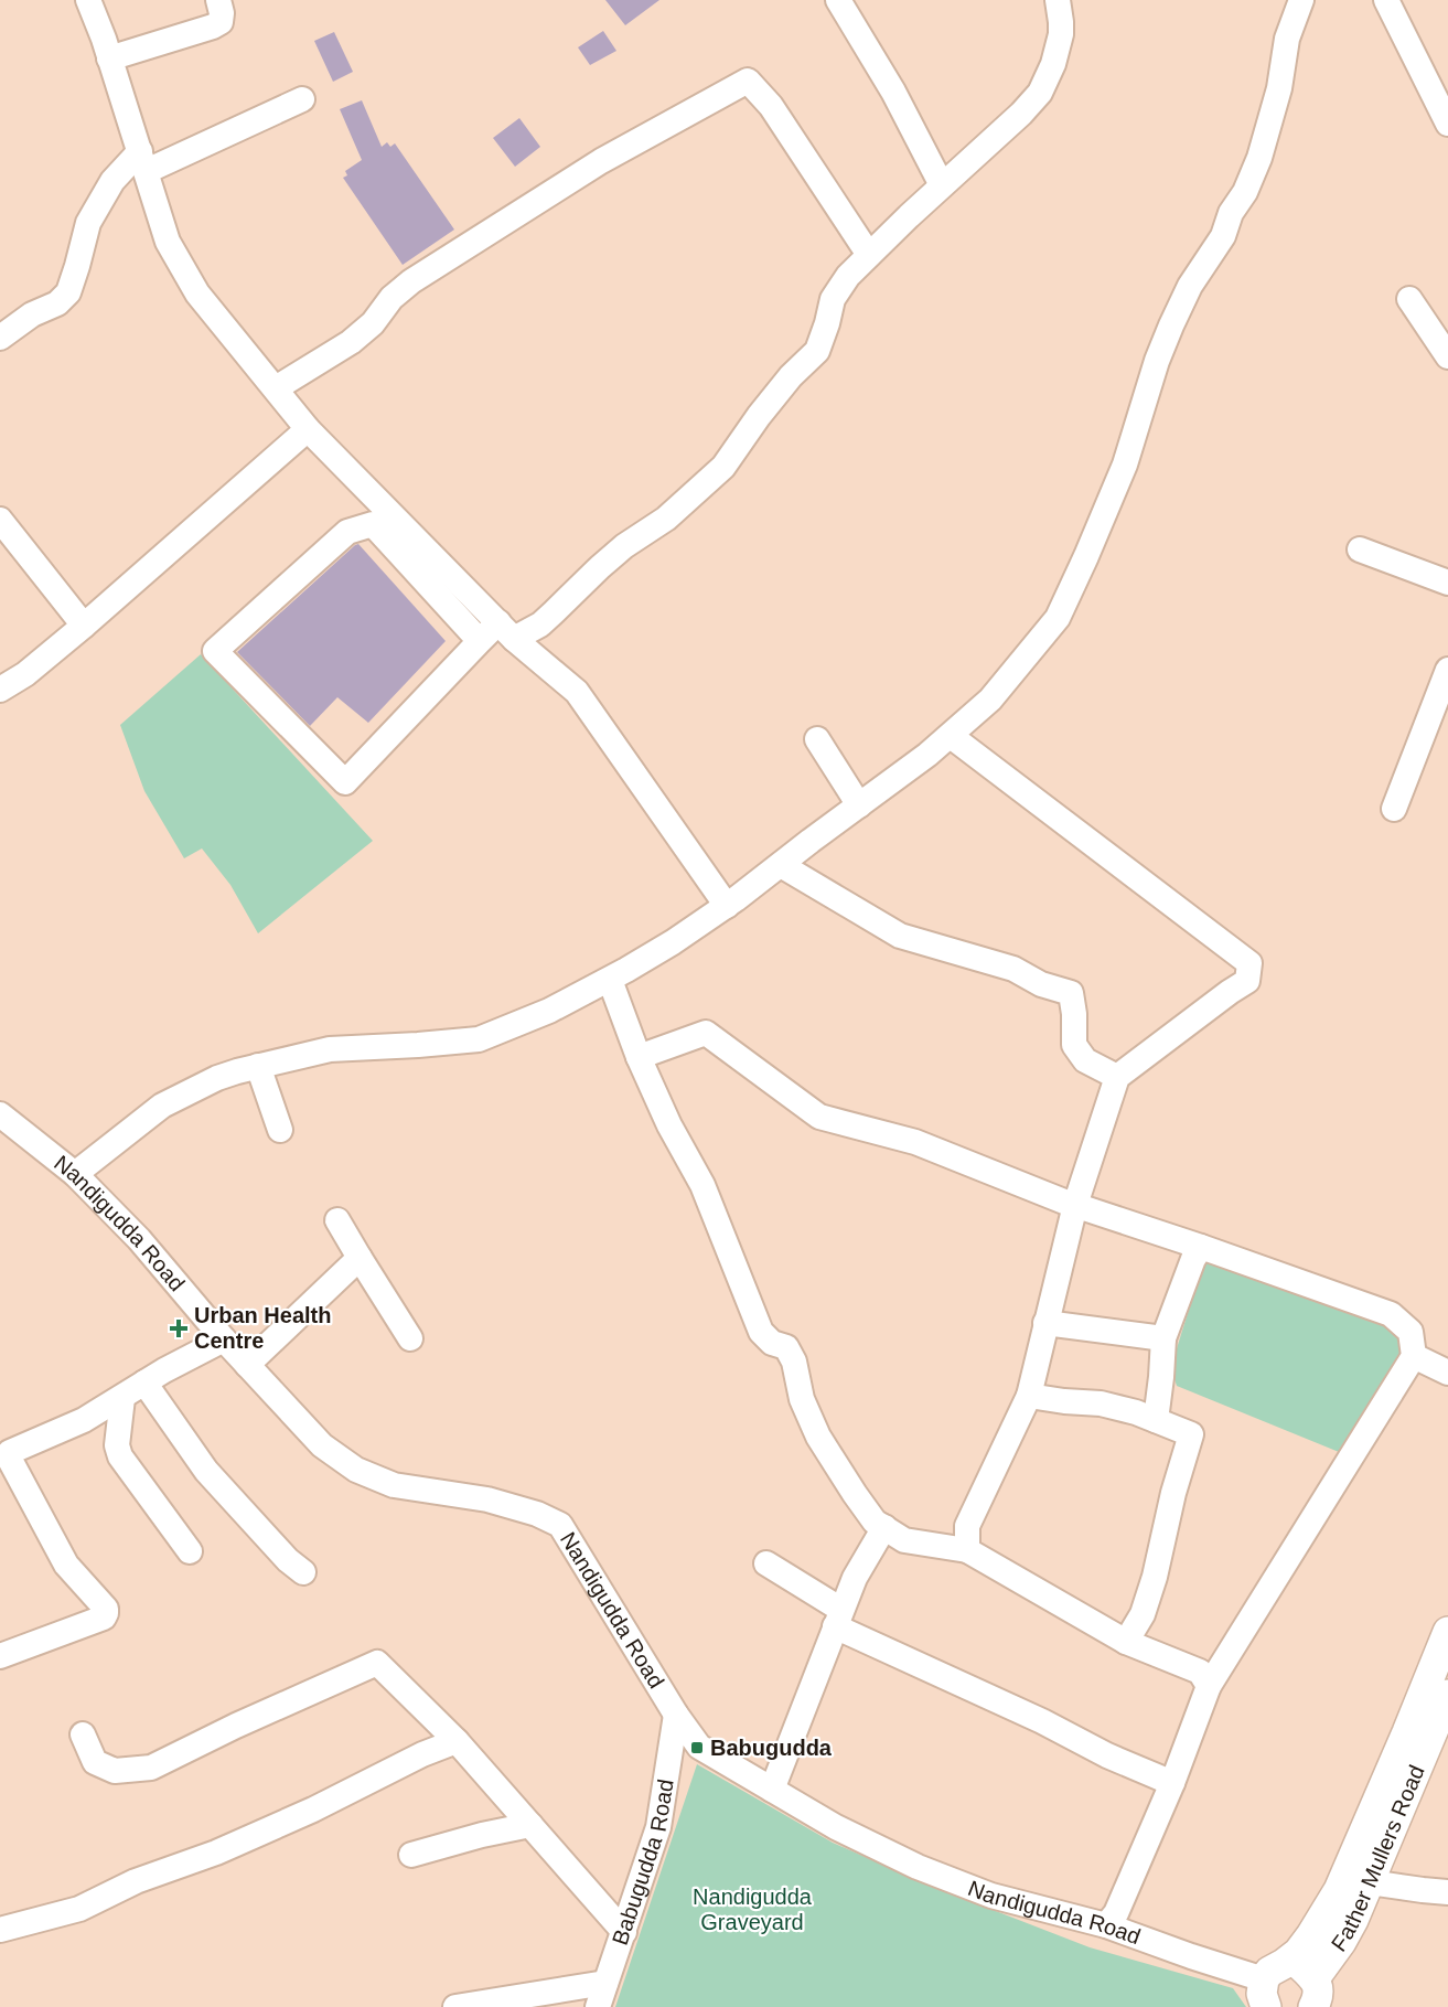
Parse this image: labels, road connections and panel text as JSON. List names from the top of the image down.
{
  "streets": {
    "main road": ["Father Mullers Road"],
    "street": ["Nandigudda Road", "Babugudda Road"]
  },
  "crossings": [
    ["Nandigudda Road", "Babugudda Road"]
  ],
  "parks": ["Nandigudda Graveyard"],
  "places": {
    "health": ["Urban Health Centre"],
    "transit": ["Babugudda"]
  }
}
